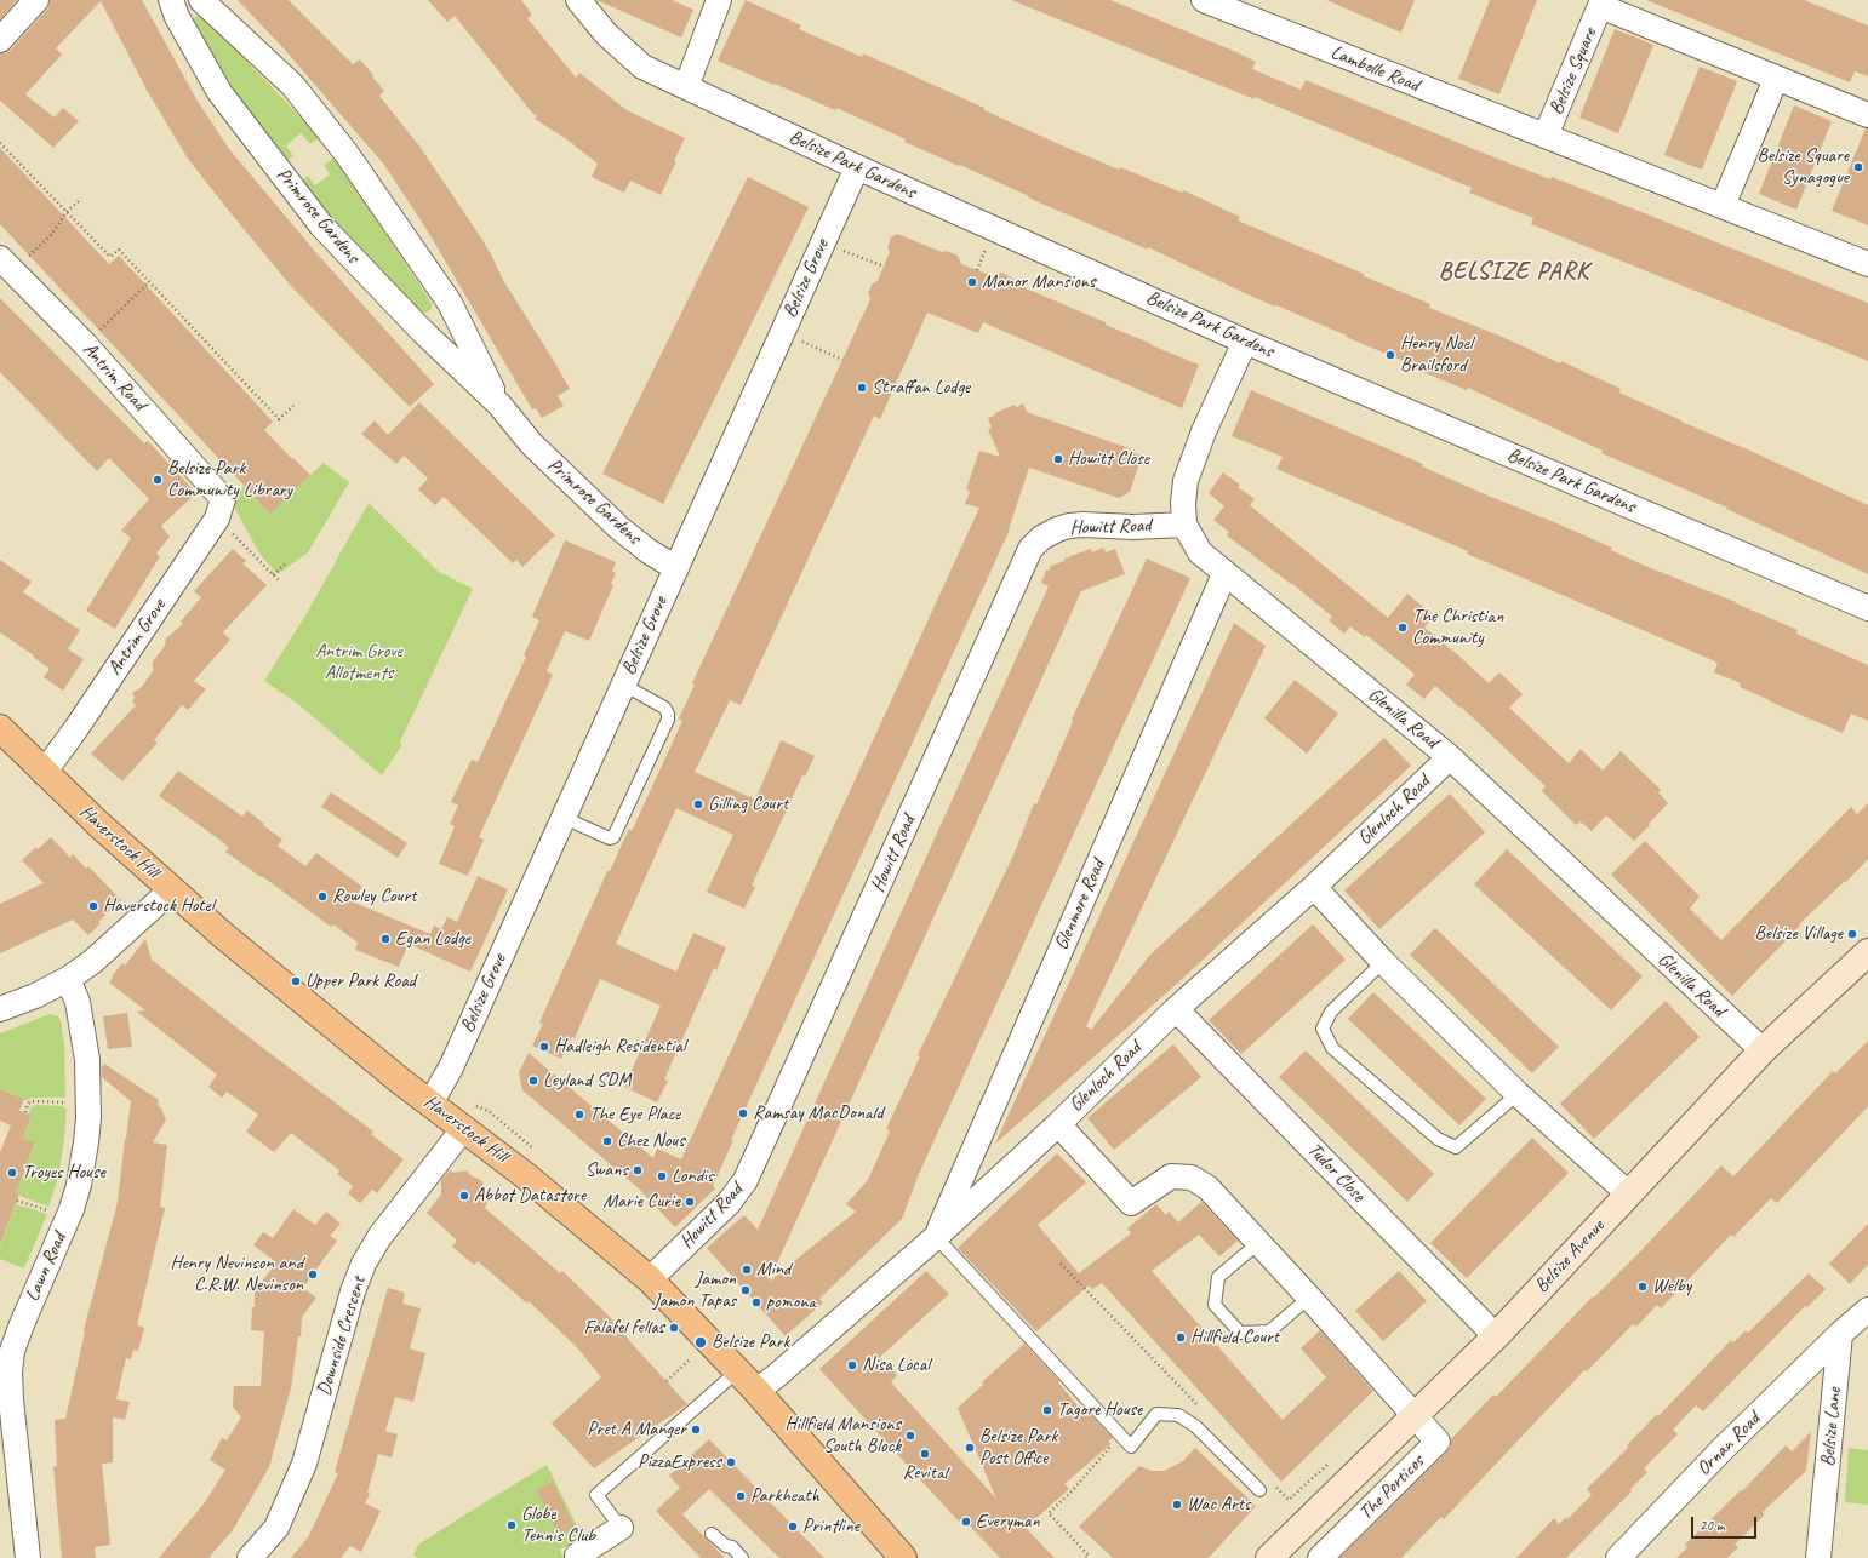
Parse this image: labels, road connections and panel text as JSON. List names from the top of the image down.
{
  "streets": {
    "main road": ["Haverstock Hill"],
    "street": [
      "Lambolle Road",
      "Belsize Square",
      "Belsize Park Gardens",
      "Primrose Gardens",
      "Belsize Grove",
      "Antrim Road",
      "Howitt Road",
      "Antrim Grove",
      "Glenilla Road",
      "Glenloch Road",
      "Glenmore Road",
      "Tudor Close",
      "Belsize Avenue",
      "Lawn Road",
      "Downside Crescent",
      "Belsize Lane",
      "Ornan Road",
      "The Porticos"
    ]
  },
  "crossings": [
    ["Lambolle Road", "Belsize Square"],
    ["Belsize Park Gardens", "Belsize Grove"],
    ["Belsize Park Gardens", "Glenilla Road"],
    ["Primrose Gardens", "Belsize Grove"],
    ["Belsize Grove", "Haverstock Hill"],
    ["Antrim Road", "Antrim Grove"],
    ["Howitt Road", "Glenilla Road"],
    ["Howitt Road", "Haverstock Hill"],
    ["Antrim Grove", "Haverstock Hill"],
    ["Glenilla Road", "Glenloch Road"],
    ["Glenilla Road", "Glenmore Road"],
    ["Glenilla Road", "Belsize Avenue"],
    ["Glenloch Road", "Haverstock Hill"],
    ["Glenloch Road", "Glenmore Road"],
    ["Glenloch Road", "Tudor Close"],
    ["Haverstock Hill", "Downside Crescent"],
    ["Tudor Close", "Belsize Avenue"],
    ["Belsize Avenue", "The Porticos"],
    ["Belsize Lane", "Ornan Road"]
  ],
  "districts": ["BELSIZE PARK"],
  "parks": ["Antrim Grove Allotments"],
  "places": [
    "Belsize Square Synagogue",
    "Manor Mansions",
    "Henry Noel Brailsford",
    "Straffan Lodge",
    "Howitt Close",
    "Belsize Park Community Library",
    "The Christian Community",
    "Gilling Court",
    "Rowley Court",
    "Haverstock Hotel",
    "Belsize Village",
    "Egan Lodge",
    "Upper Park Road",
    "Hadleigh Residential",
    "Leyland SDM",
    "Ramsay MacDonald",
    "The Eye Place",
    "Chez Nous",
    "Swans",
    "Troyes House",
    "Londis",
    "Abbot Datastore",
    "Marie Curie",
    "Mind",
    "Henry Nevinson and C.R.W. Nevinson",
    "Welby",
    "Jamon Jamon Tapas",
    "pomona",
    "Falafel fellas",
    "Hillfield Court",
    "Belsize Park",
    "Nisa Local",
    "Tagore House",
    "Pret A Manger",
    "Hillfield Mansions South Block",
    "Belsize Park Post Office",
    "Revital",
    "PizzaExpress",
    "Parkheath",
    "Wac Arts",
    "Everyman",
    "Globe Tennis Club",
    "Printline"
  ],
  "scale_bar": "20 m"
}
